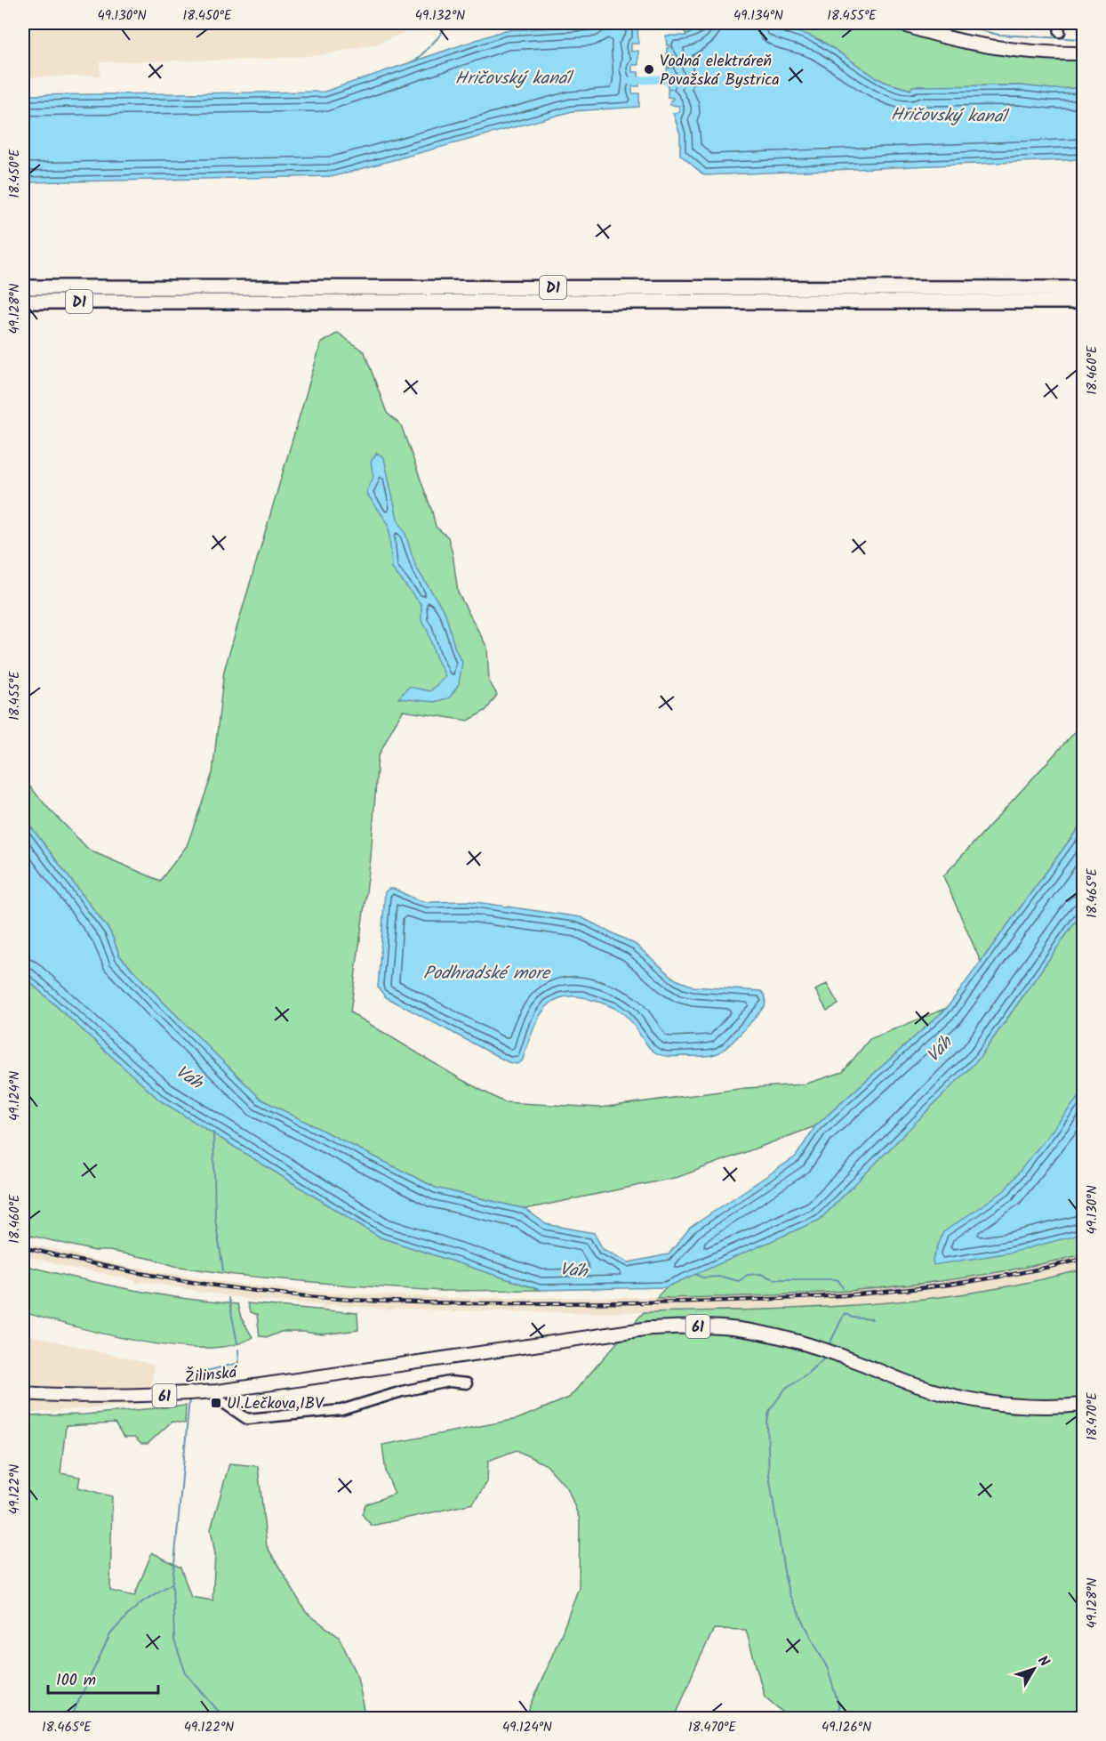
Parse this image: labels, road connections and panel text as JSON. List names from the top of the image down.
{
  "streets": {
    "highway": ["D1"],
    "main road": ["61", "Žilinská"]
  },
  "water": ["Hričovský kanál", "Podhradské more", "Váh"],
  "places": {
    "other": ["Vodná elektráreň Považská Bystrica"],
    "transit": ["Ul.Lečkova,IBV"]
  },
  "scale_bar": "100 m",
  "north": "top right",
  "coordinates": [
    "49.130°N",
    "18.450°E",
    "49.132°N",
    "49.134°N",
    "18.455°E",
    "49.128°N",
    "18.460°E",
    "18.465°E",
    "49.124°N",
    "18.470°E",
    "49.122°N",
    "49.126°N"
  ]
}
